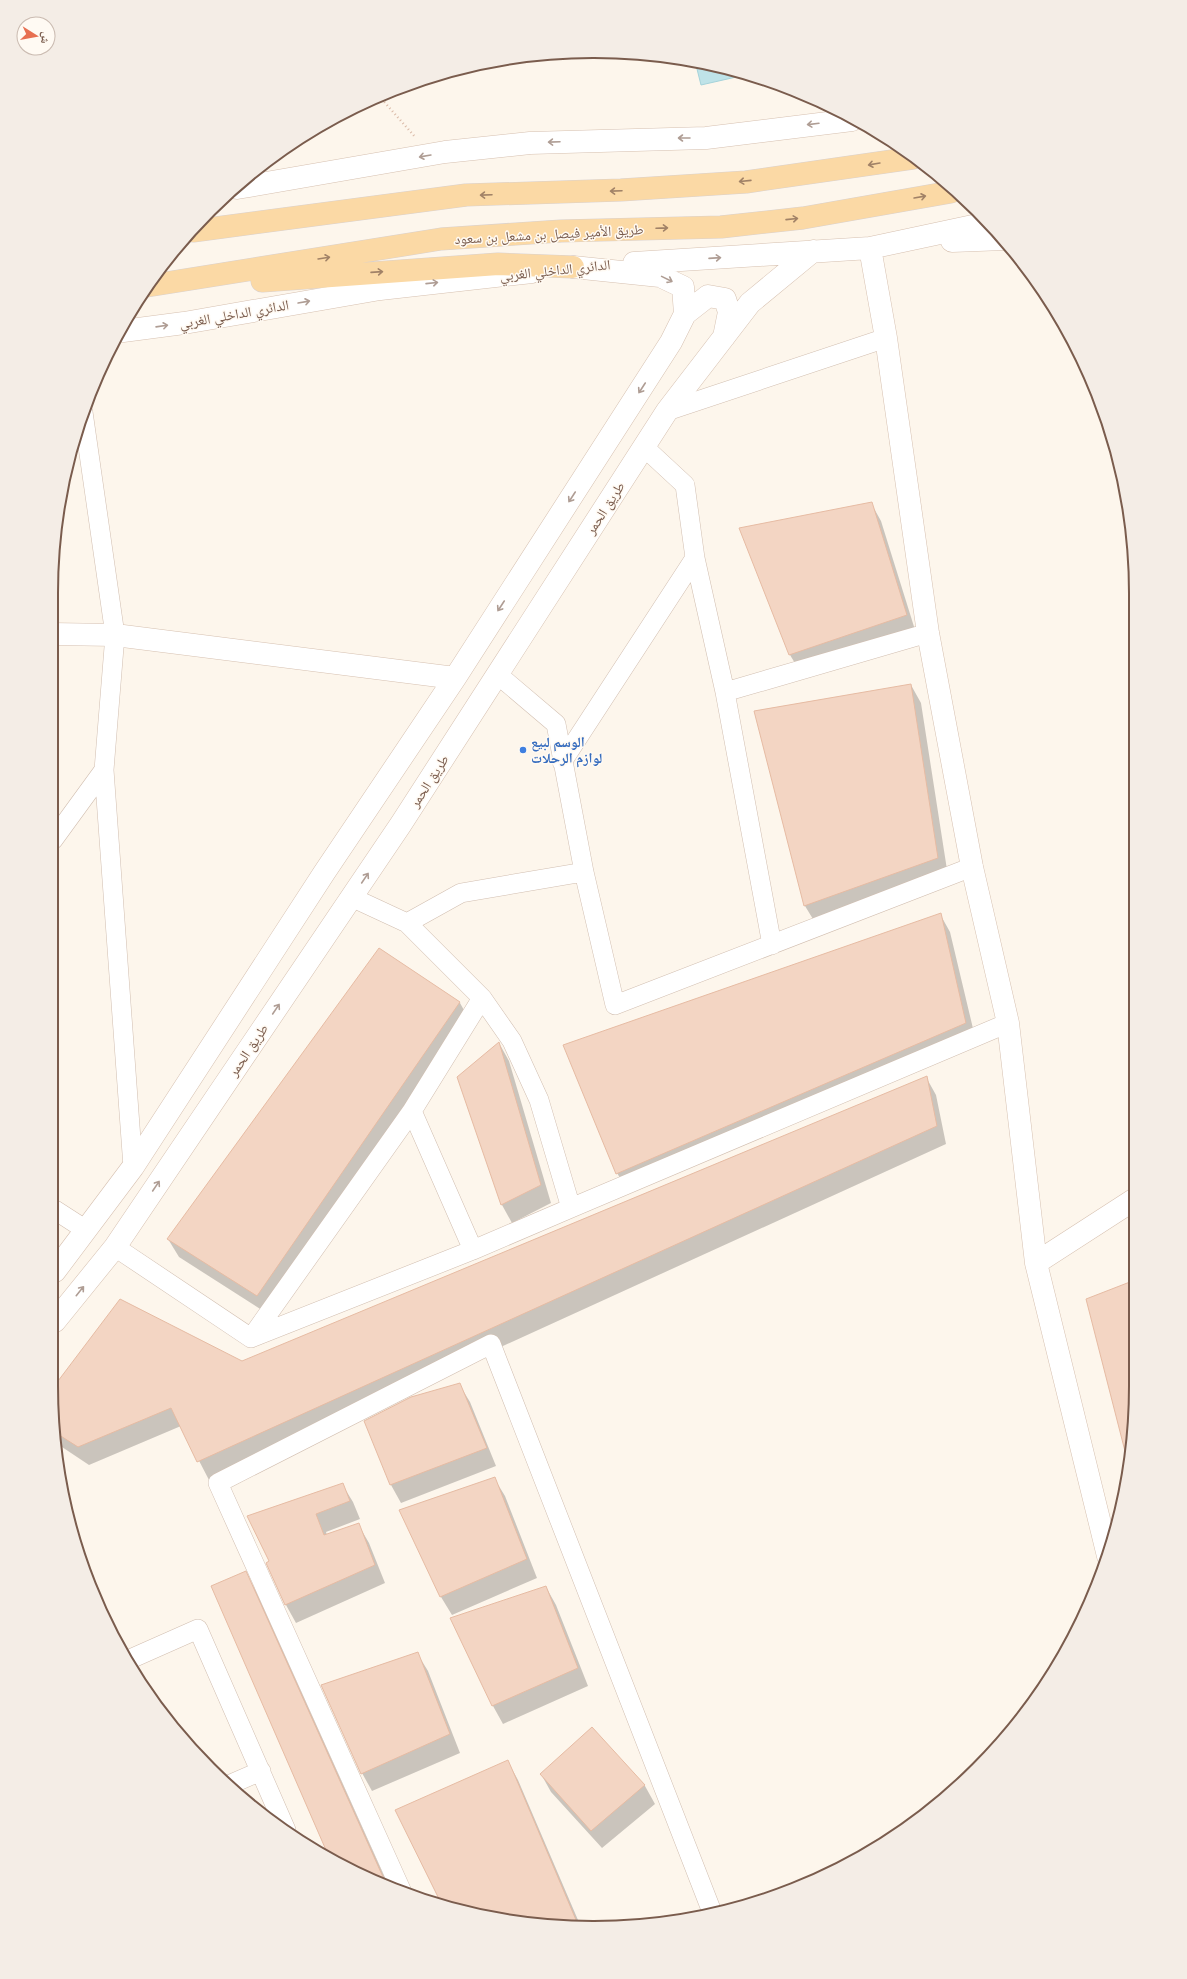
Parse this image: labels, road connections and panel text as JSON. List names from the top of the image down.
{
  "streets": {
    "main road": ["طريق الأمير فيصل بن مشعل بن سعود"],
    "street": ["الدائري الداخلي الغربي", "طريق الحمر"]
  },
  "crossings": [
    ["الدائري الداخلي الغربي", "طريق الحمر"]
  ],
  "places": ["الوسم لبيع لوازم الرحلات"],
  "north": "right"
}
